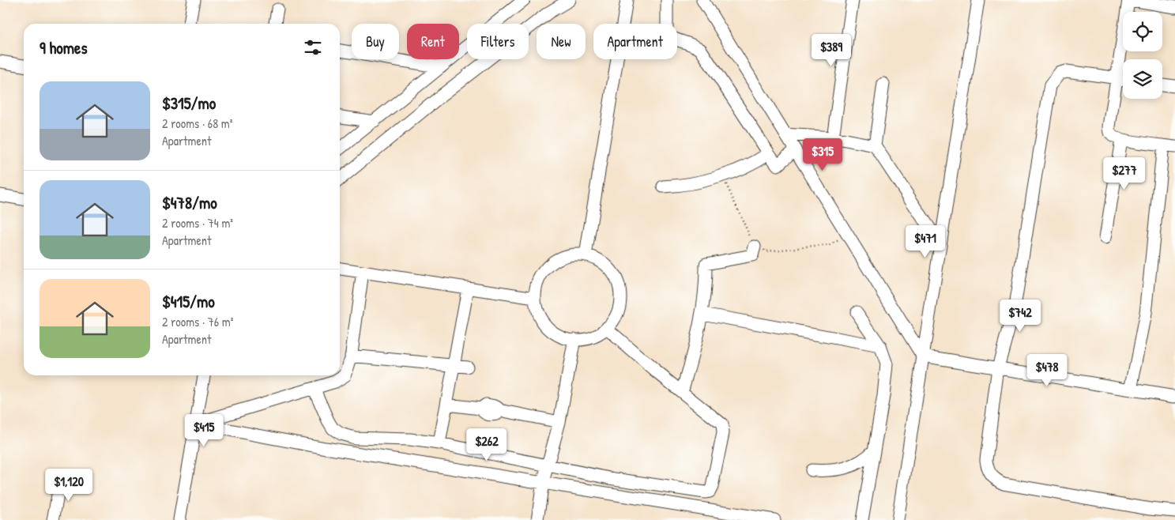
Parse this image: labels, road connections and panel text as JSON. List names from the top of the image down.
{
  "page": {
    "chip": [
      "Buy",
      "Rent",
      "Filters",
      "New",
      "Apartment"
    ],
    "heading": "9 homes",
    "price": [
      "$389",
      "$315",
      "$277",
      "$471",
      "$742",
      "$478",
      "$415",
      "$262",
      "$1,120"
    ],
    "list": [
      {
        "name": "$315/mo",
        "note": "2 rooms · 68 m² · Apartment"
      },
      {
        "name": "$478/mo",
        "note": "2 rooms · 74 m² · Apartment"
      },
      {
        "name": "$415/mo",
        "note": "2 rooms · 76 m² · Apartment"
      }
    ]
  }
}
